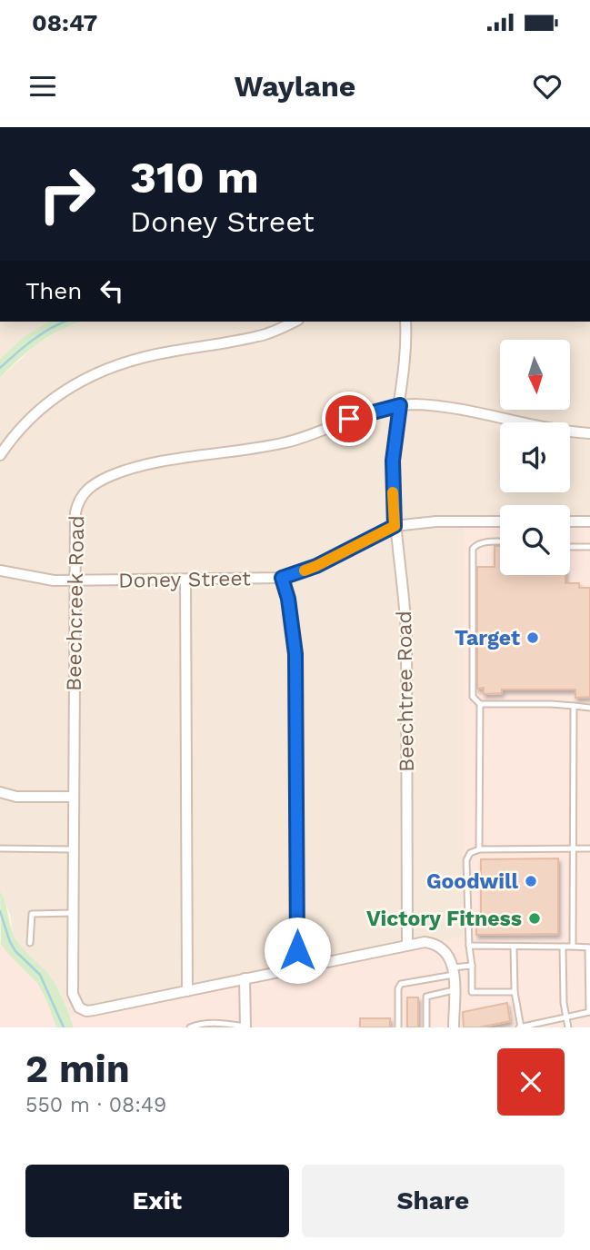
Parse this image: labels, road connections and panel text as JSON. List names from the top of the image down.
{
  "streets": {
    "street": ["Doney Street", "Beechcreek Road", "Beechtree Road"]
  },
  "crossings": [
    ["Doney Street", "Beechcreek Road"],
    ["Doney Street", "Beechtree Road"],
    ["Beechcreek Road", "Beechtree Road"]
  ],
  "places": ["Target", "Goodwill", "Victory Fitness"],
  "north": "bottom",
  "page": {
    "status": "08:47",
    "header": "Waylane",
    "turn": ["310 m", "Doney Street"],
    "then": "Then",
    "heading": ["2 min", "550 m · 08:49"],
    "buttons": ["Exit", "Share"]
  }
}
